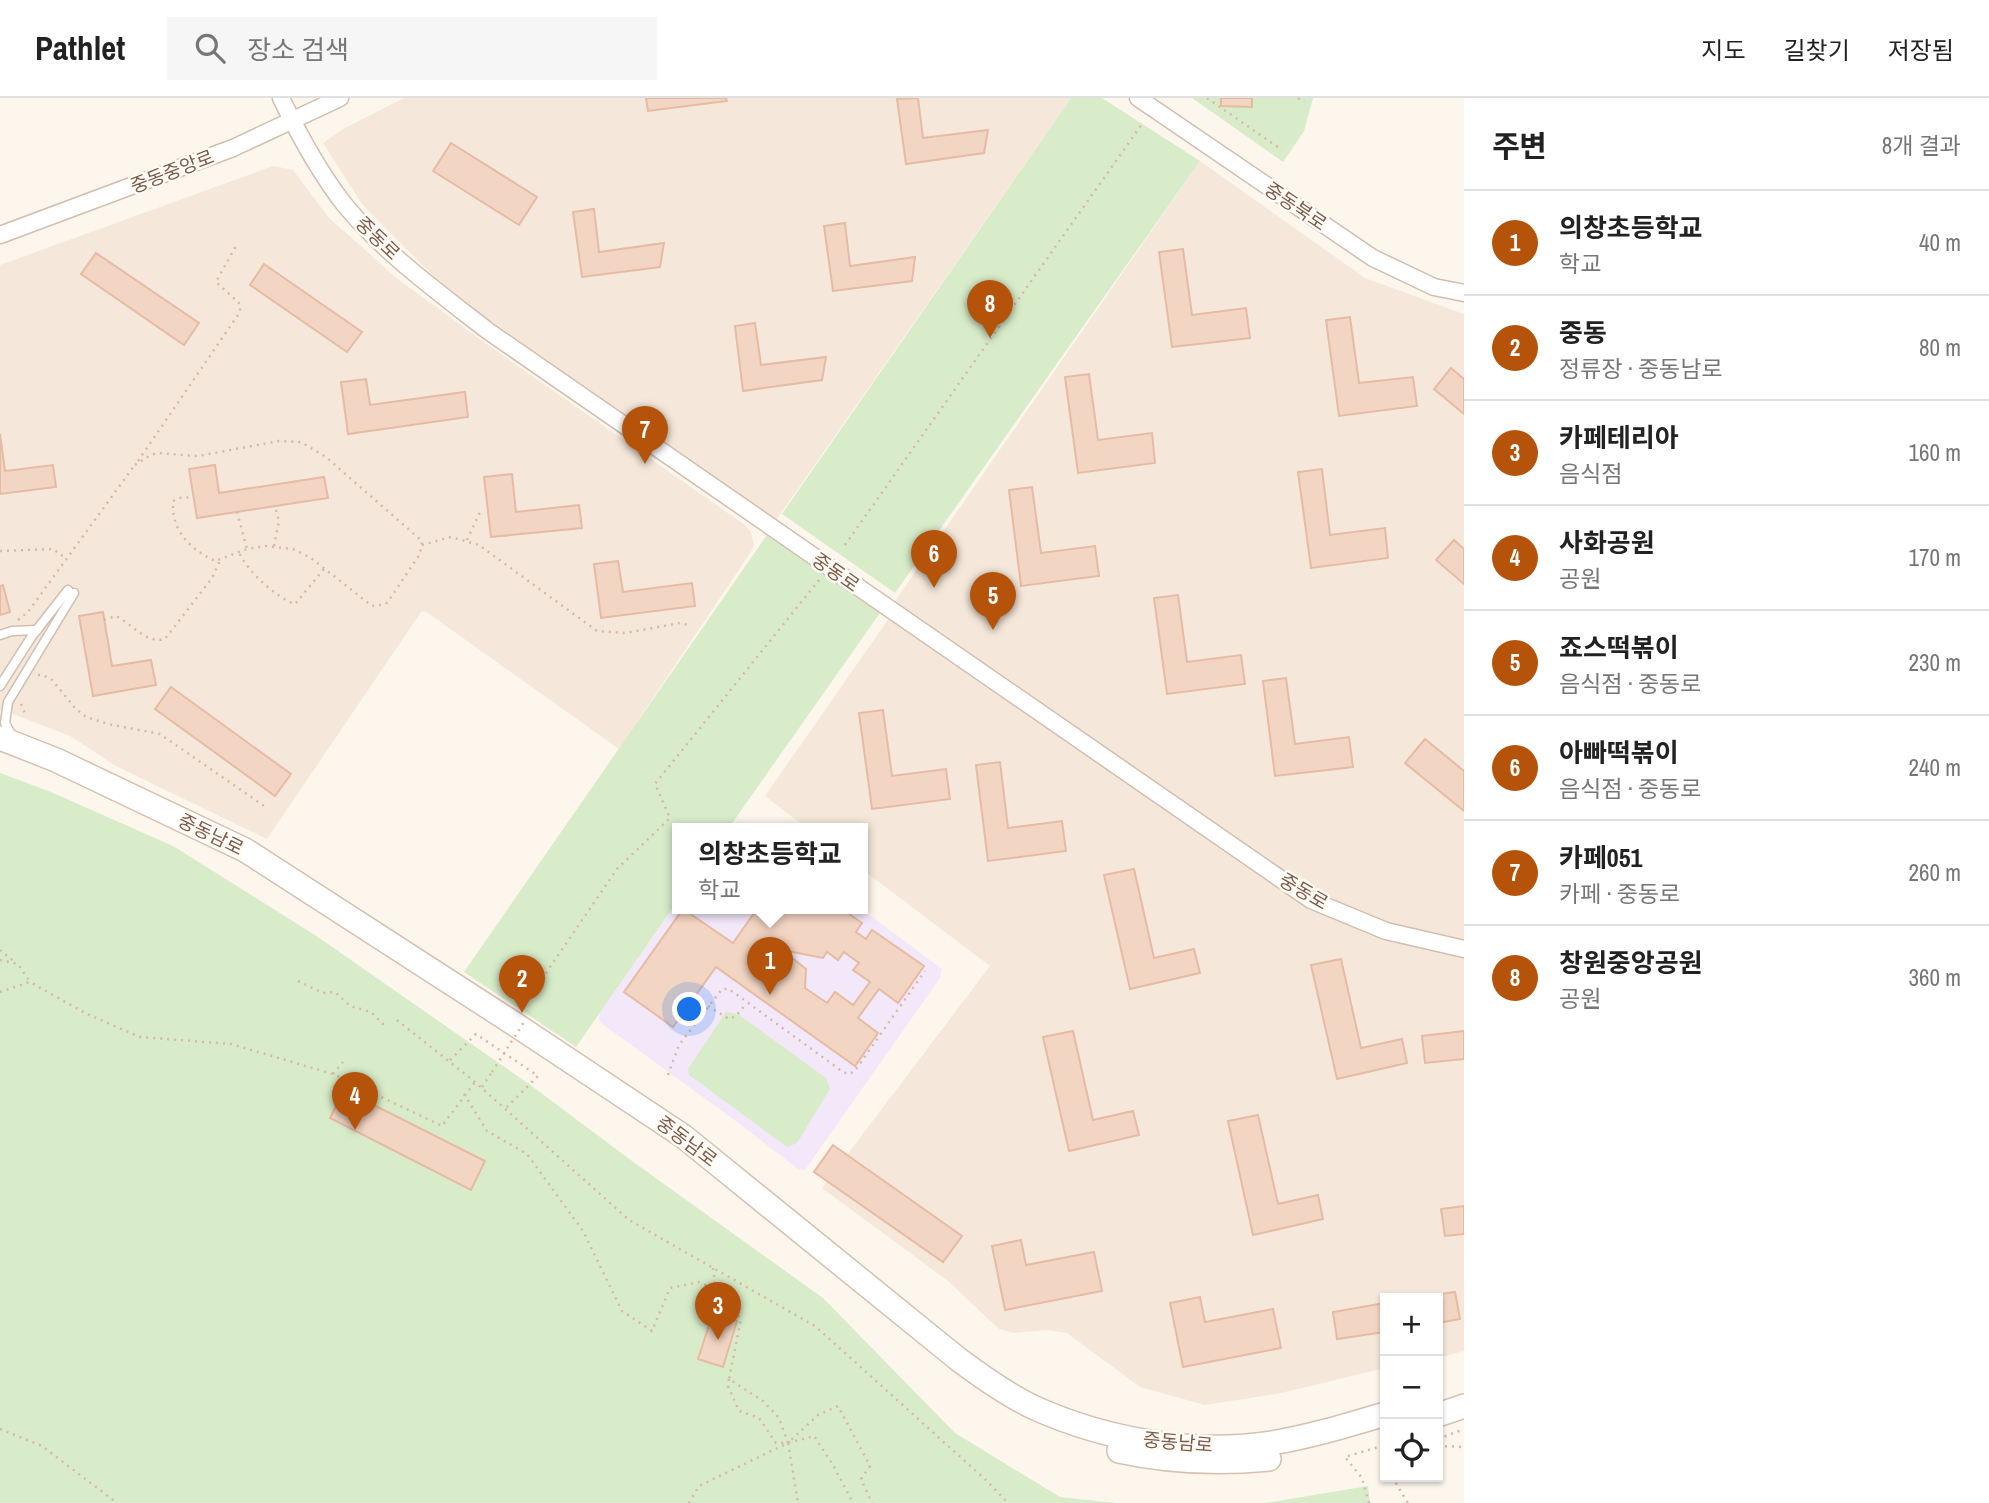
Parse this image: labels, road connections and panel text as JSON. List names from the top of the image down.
{
  "streets": {
    "street": [
      "중동중앙로",
      "중동북로",
      "중동로",
      "중동남로"
    ]
  },
  "crossings": [
    ["중동중앙로", "중동로"]
  ],
  "page": {
    "header": "Pathlet",
    "search": "장소 검색",
    "nav": ["지도", "길찾기", "저장됨"],
    "heading": ["주변", "8개 결과"],
    "list": [
      {
        "mark": "1",
        "name": "의창초등학교",
        "note": "학교",
        "value": "40 m"
      },
      {
        "mark": "2",
        "name": "중동",
        "note": "정류장 · 중동남로",
        "value": "80 m"
      },
      {
        "mark": "3",
        "name": "카페테리아",
        "note": "음식점",
        "value": "160 m"
      },
      {
        "mark": "4",
        "name": "사화공원",
        "note": "공원",
        "value": "170 m"
      },
      {
        "mark": "5",
        "name": "죠스떡볶이",
        "note": "음식점 · 중동로",
        "value": "230 m"
      },
      {
        "mark": "6",
        "name": "아빠떡볶이",
        "note": "음식점 · 중동로",
        "value": "240 m"
      },
      {
        "mark": "7",
        "name": "카페051",
        "note": "카페 · 중동로",
        "value": "260 m"
      },
      {
        "mark": "8",
        "name": "창원중앙공원",
        "note": "공원",
        "value": "360 m"
      }
    ],
    "pins": [
      "8",
      "7",
      "6",
      "5",
      "1",
      "2",
      "4",
      "3"
    ],
    "popup": ["의창초등학교", "학교"],
    "map_buttons": ["+", "−"]
  }
}
